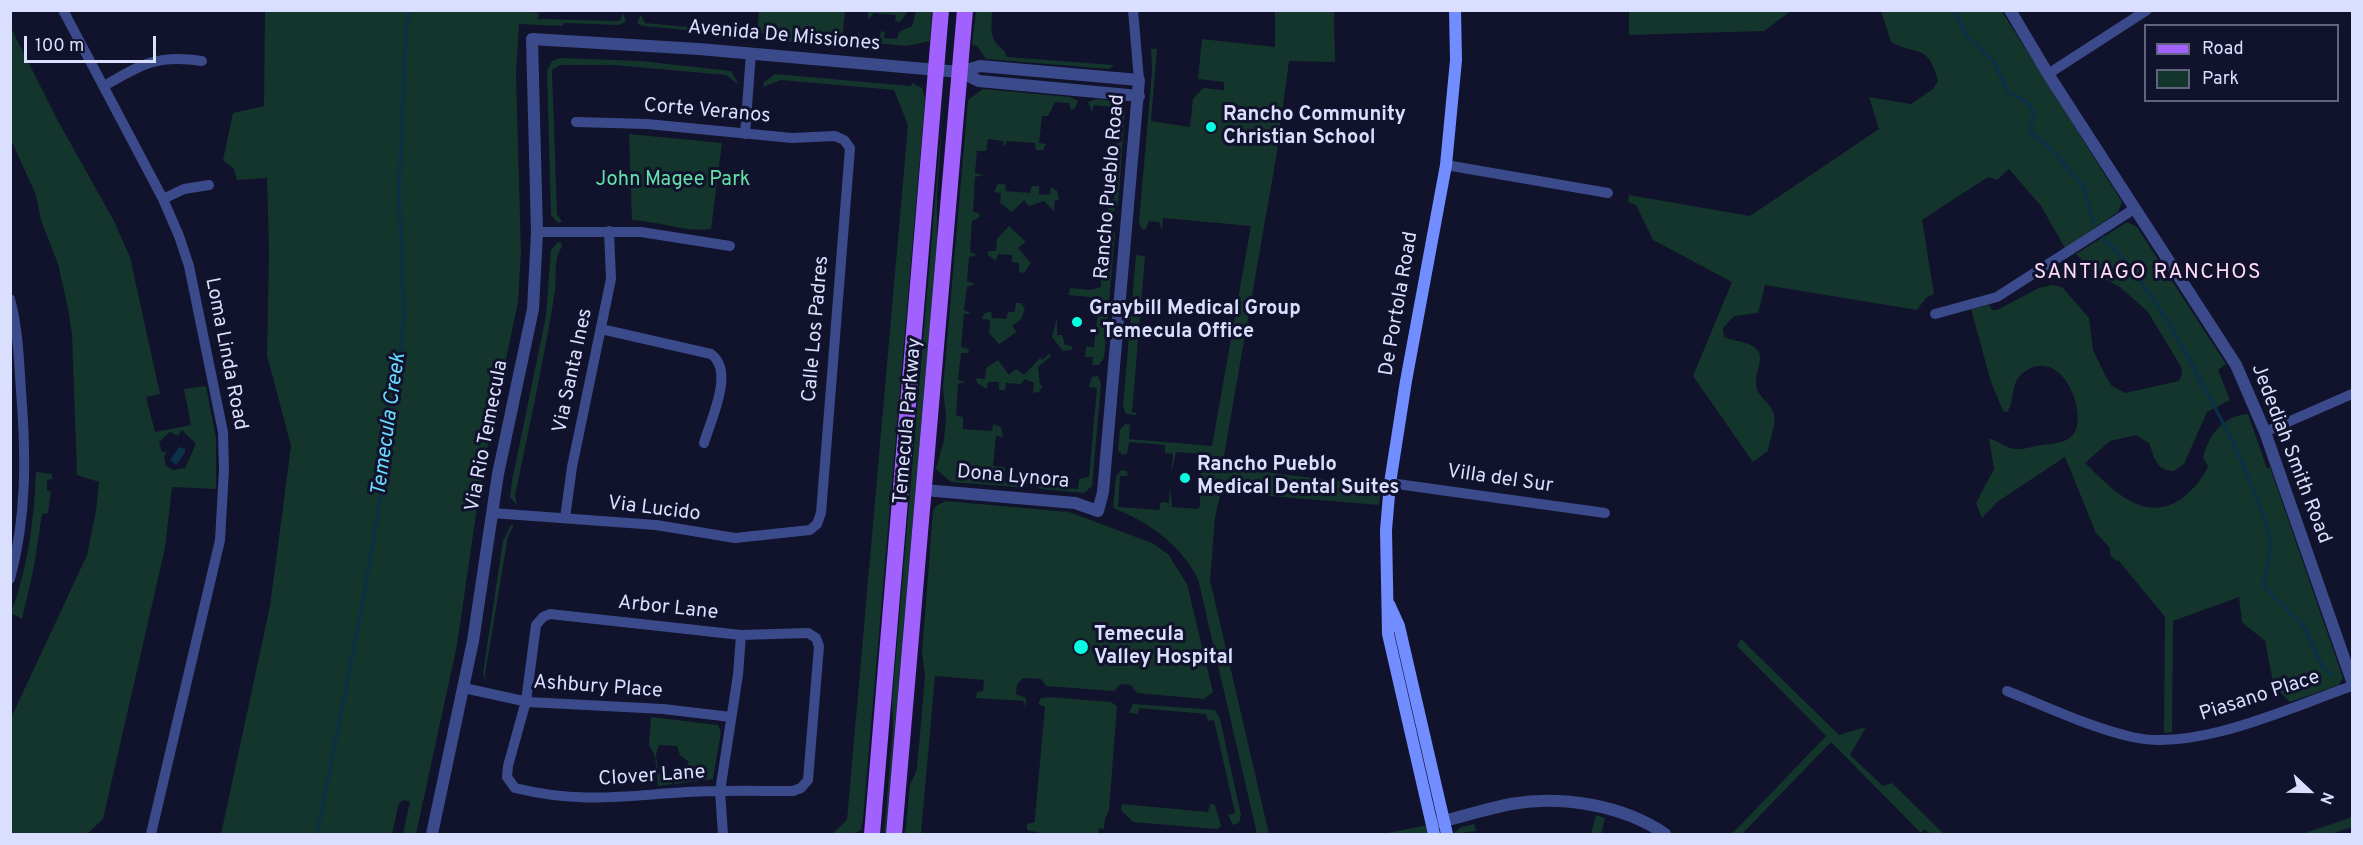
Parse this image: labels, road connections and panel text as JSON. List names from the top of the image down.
{
  "streets": {
    "main road": ["De Portola Road", "Temecula Parkway"],
    "street": [
      "Avenida De Missiones",
      "Corte Veranos",
      "Rancho Pueblo Road",
      "Calle Los Padres",
      "Loma Linda Road",
      "Via Santa Ines",
      "Via Rio Temecula",
      "Jedediah Smith Road",
      "Dona Lynora",
      "Villa del Sur",
      "Via Lucido",
      "Arbor Lane",
      "Ashbury Place",
      "Piasano Place",
      "Clover Lane"
    ]
  },
  "crossings": [
    ["Avenida De Missiones", "Rancho Pueblo Road"],
    ["Avenida De Missiones", "Temecula Parkway"],
    ["Avenida De Missiones", "Via Rio Temecula"],
    ["Corte Veranos", "Calle Los Padres"],
    ["Rancho Pueblo Road", "Dona Lynora"],
    ["De Portola Road", "Villa del Sur"],
    ["Calle Los Padres", "Via Lucido"],
    ["Via Santa Ines", "Via Lucido"],
    ["Temecula Parkway", "Dona Lynora"],
    ["Via Rio Temecula", "Via Lucido"],
    ["Via Rio Temecula", "Ashbury Place"],
    ["Jedediah Smith Road", "Piasano Place"],
    ["Arbor Lane", "Ashbury Place"],
    ["Arbor Lane", "Clover Lane"],
    ["Ashbury Place", "Clover Lane"]
  ],
  "districts": ["SANTIAGO RANCHOS"],
  "water": ["Temecula Creek"],
  "parks": ["John Magee Park"],
  "places": [
    "Rancho Community Christian School",
    "Graybill Medical Group - Temecula Office",
    "Rancho Pueblo Medical Dental Suites",
    "Temecula Valley Hospital"
  ],
  "legend": ["Road", "Park"],
  "scale_bar": "100 m",
  "north": "right"
}
